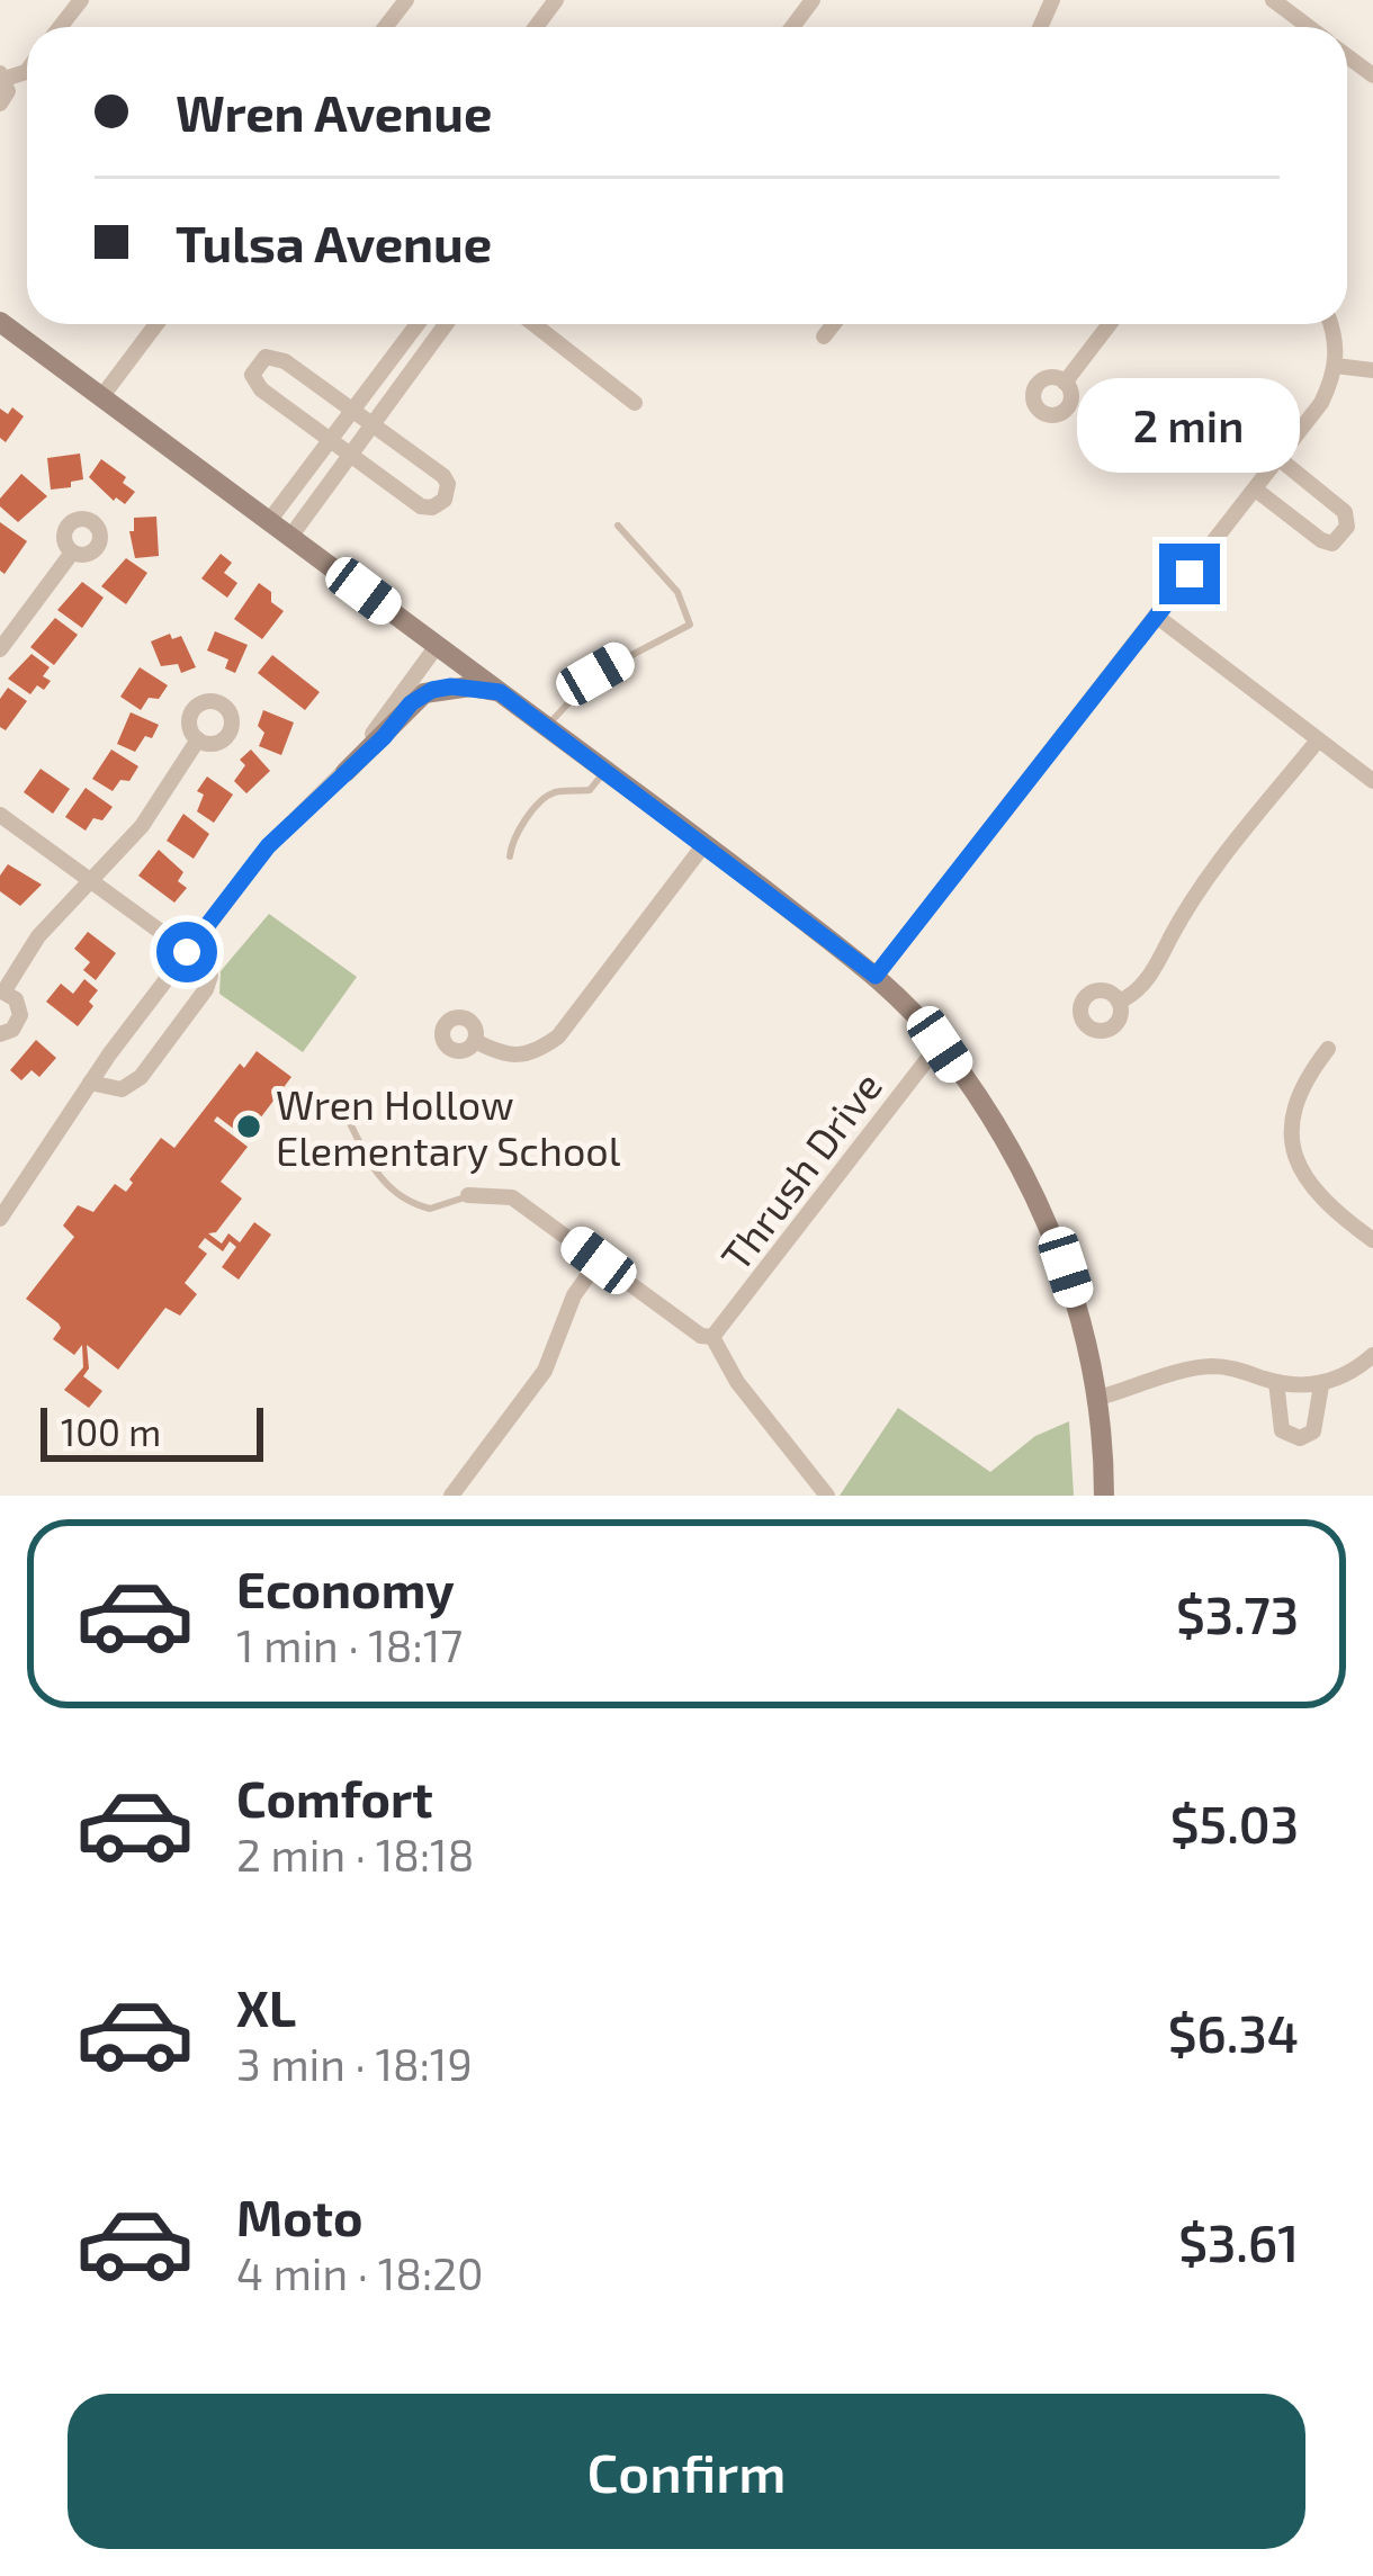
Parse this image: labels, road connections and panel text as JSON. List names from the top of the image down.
{
  "streets": {
    "street": ["Thrush Drive"]
  },
  "places": ["Wren Hollow Elementary School"],
  "scale_bar": "100 m",
  "page": {
    "banner": ["Wren Avenue", "Tulsa Avenue"],
    "bubble": "2 min",
    "scale": "100 m",
    "list": [
      {
        "name": "Economy",
        "note": "1 min · 18:17",
        "value": "$3.73"
      },
      {
        "name": "Comfort",
        "note": "2 min · 18:18",
        "value": "$5.03"
      },
      {
        "name": "XL",
        "note": "3 min · 18:19",
        "value": "$6.34"
      },
      {
        "name": "Moto",
        "note": "4 min · 18:20",
        "value": "$3.61"
      }
    ],
    "buttons": "Confirm"
  }
}
